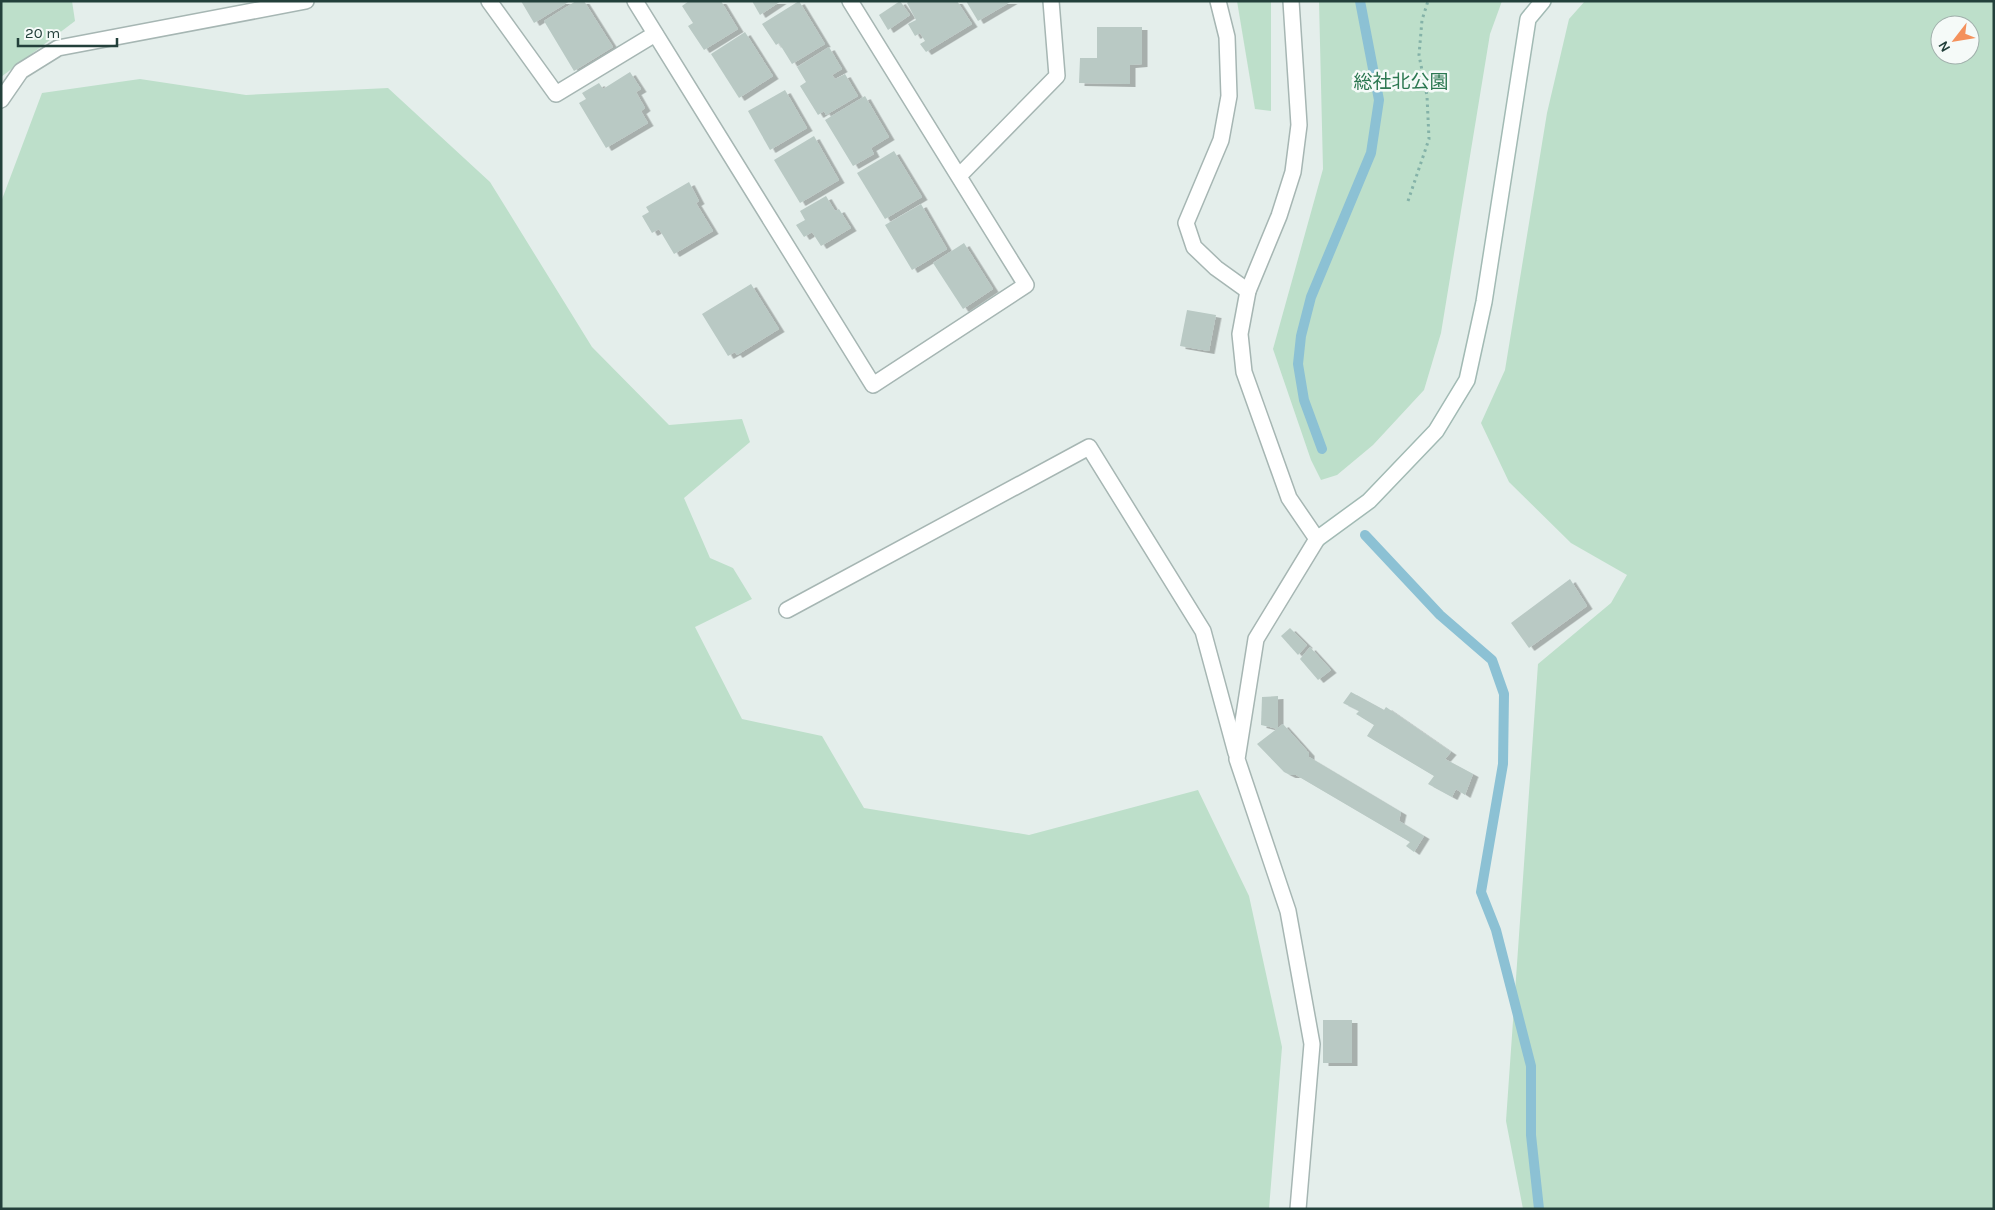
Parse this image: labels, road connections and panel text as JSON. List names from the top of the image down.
{
  "parks": ["総社北公園"],
  "scale_bar": "20 m",
  "north": "bottom left"
}
